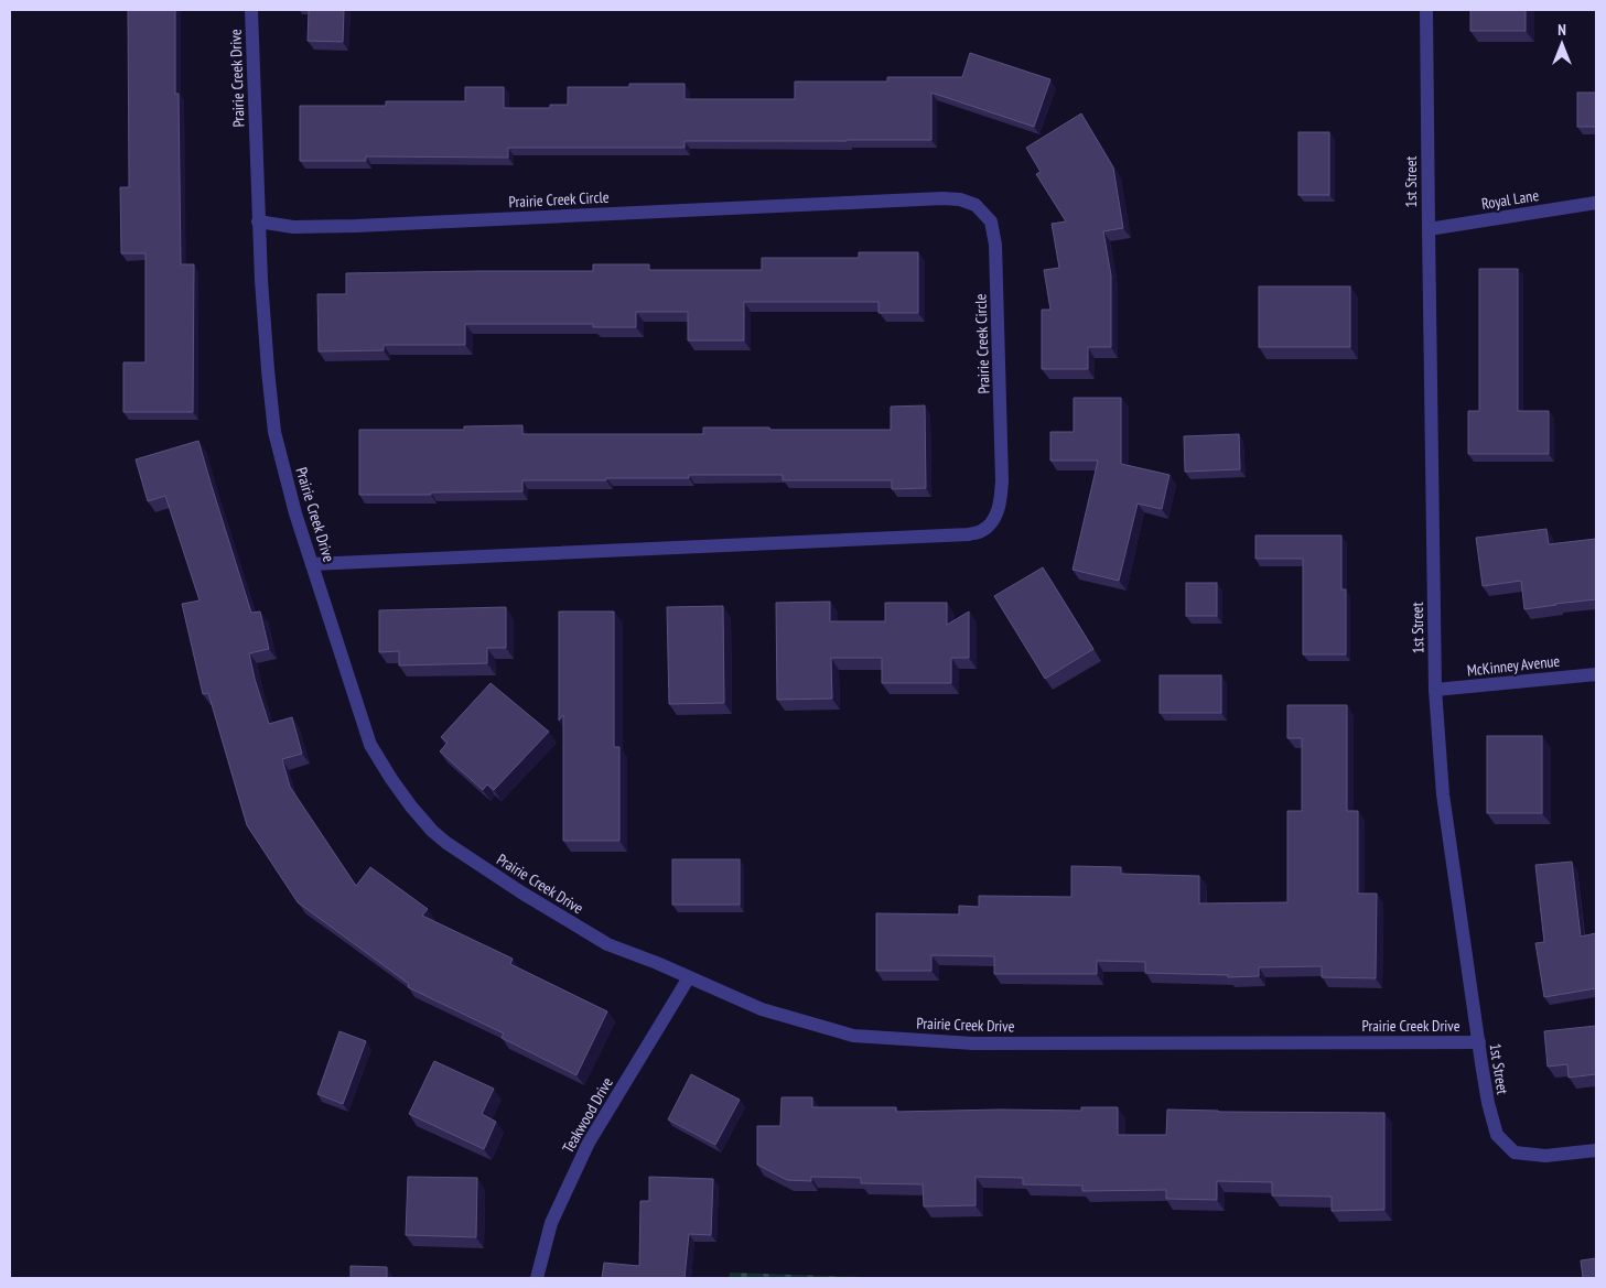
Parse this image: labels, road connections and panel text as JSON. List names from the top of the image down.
{
  "streets": {
    "street": [
      "Prairie Creek Drive",
      "1st Street",
      "Prairie Creek Circle",
      "Royal Lane",
      "McKinney Avenue",
      "Teakwood Drive"
    ]
  },
  "crossings": [
    ["Prairie Creek Drive", "1st Street"],
    ["Prairie Creek Drive", "Prairie Creek Circle"],
    ["Prairie Creek Drive", "Teakwood Drive"],
    ["1st Street", "Royal Lane"],
    ["1st Street", "McKinney Avenue"]
  ],
  "north": "top"
}
